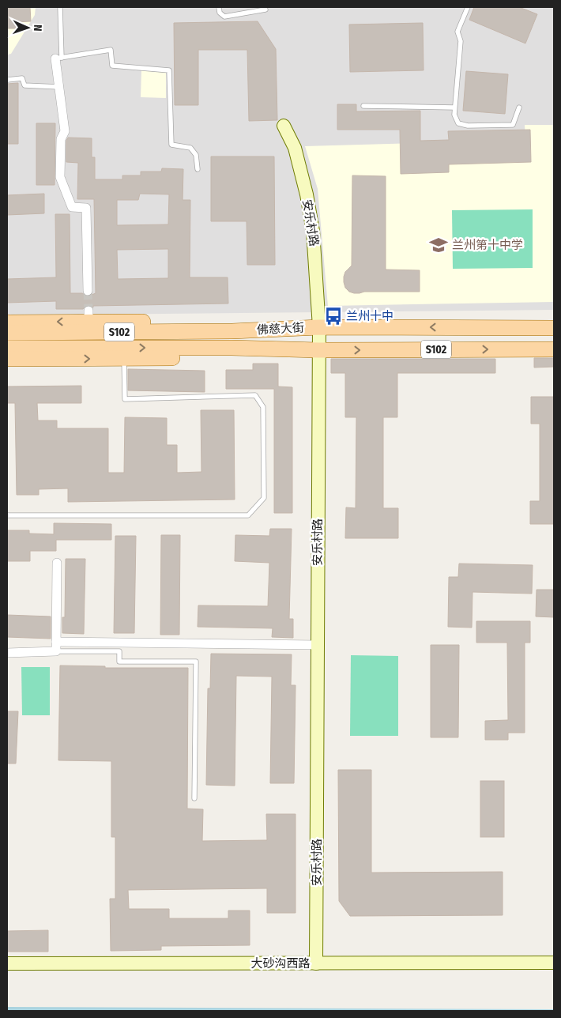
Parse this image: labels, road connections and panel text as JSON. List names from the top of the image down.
{
  "streets": {
    "main road": ["佛慈大街", "S102"],
    "street": ["安乐村路", "大砂沟西路"]
  },
  "crossings": [
    ["安乐村路", "佛慈大街"],
    ["安乐村路", "大砂沟西路"]
  ],
  "places": {
    "school or university": ["兰州第十中学"],
    "bus stop": ["兰州十中"]
  },
  "north": "right"
}
